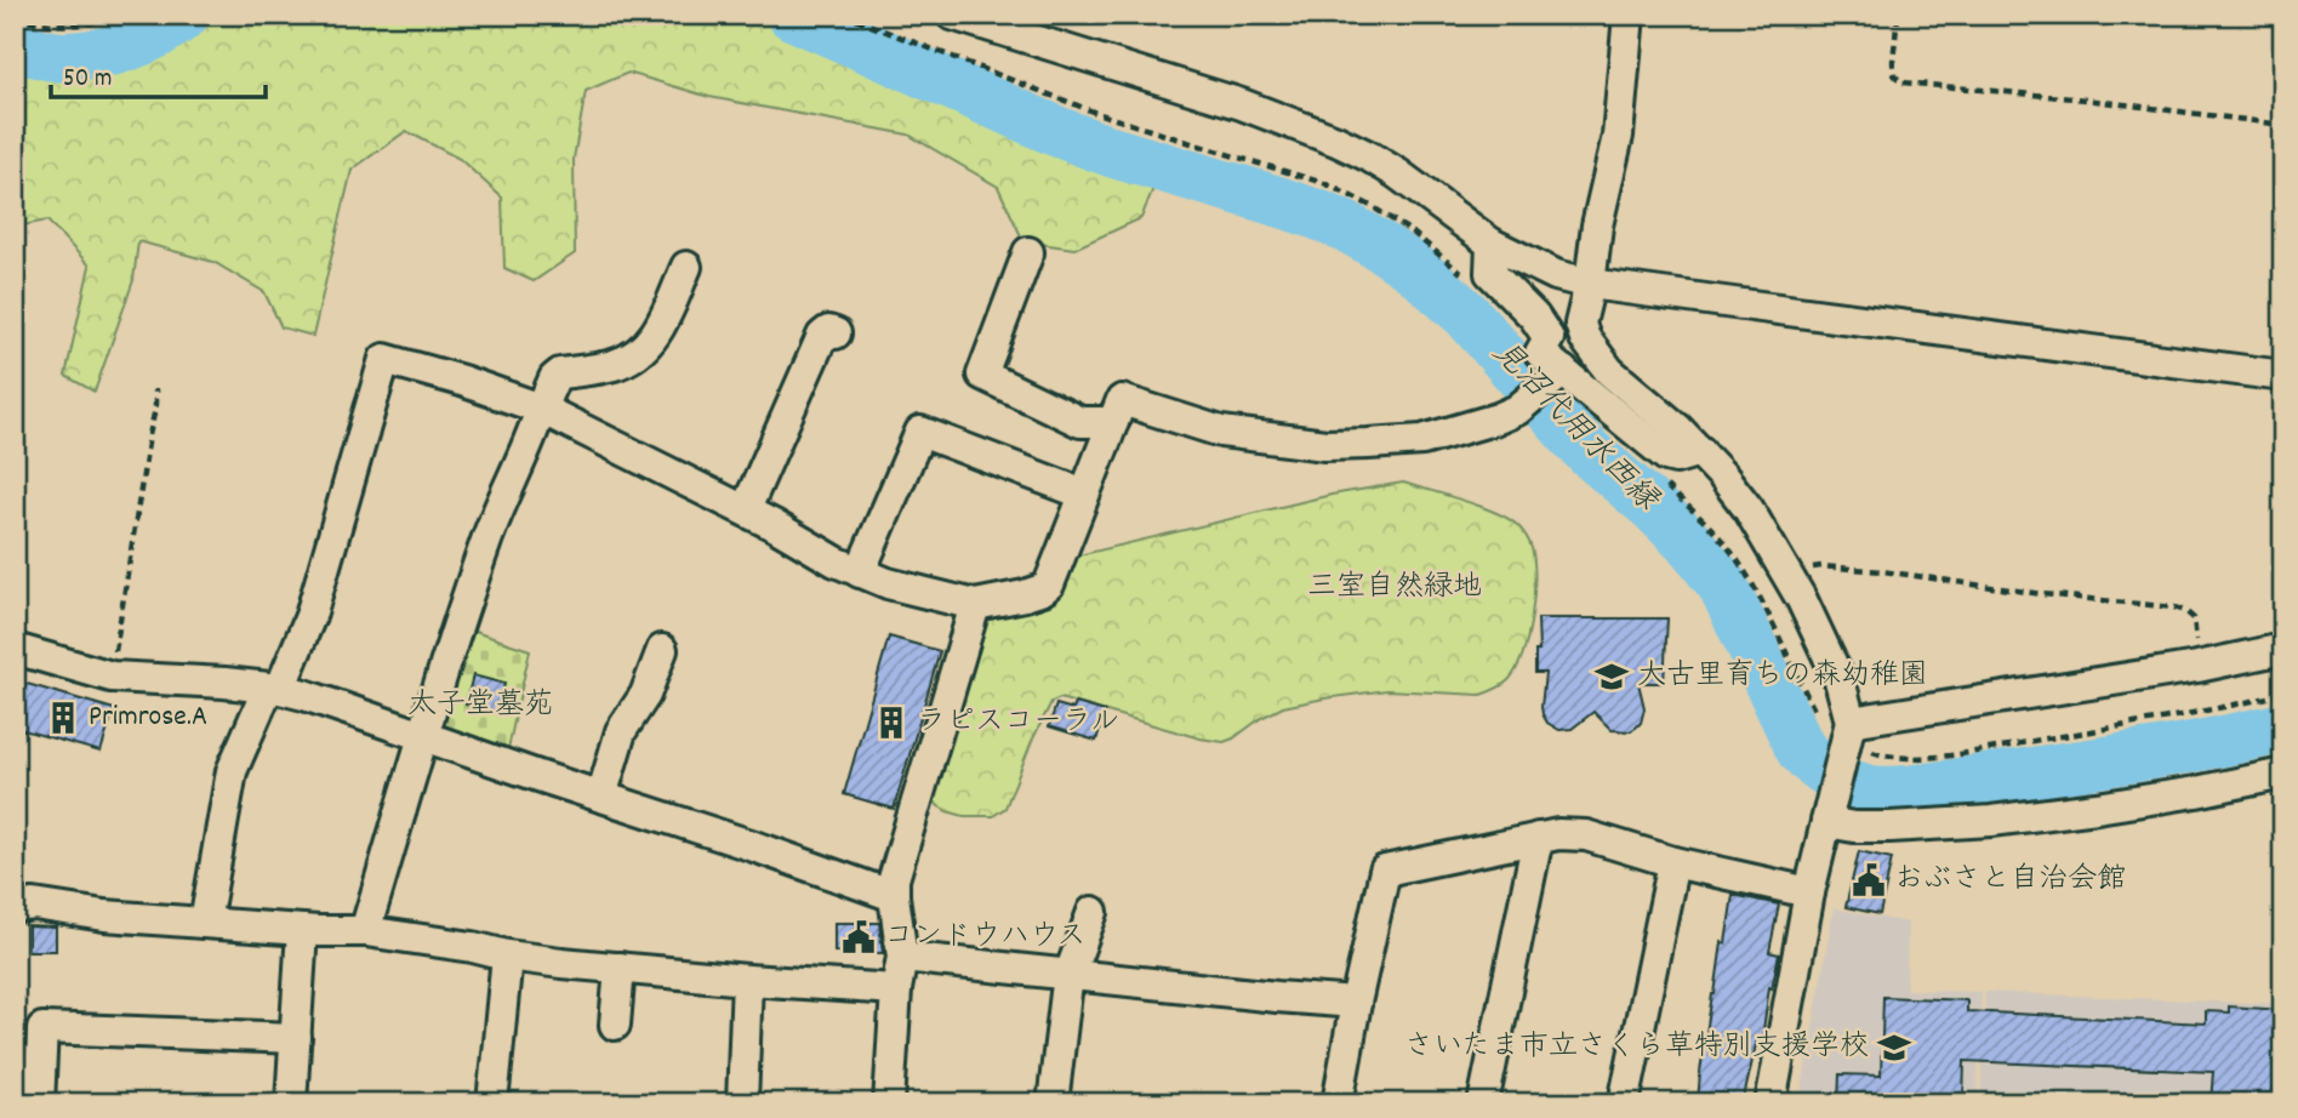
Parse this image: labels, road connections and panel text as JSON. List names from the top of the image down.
{
  "water": ["見沼代用水西縁"],
  "parks": ["三室自然緑地", "太子堂墓苑"],
  "places": {
    "school or university": ["大古里育ちの森幼稚園", "さいたま市立さくら草特別支援学校"],
    "building": ["Primrose.A", "ラピスコーラル"],
    "public building": ["おぶさと自治会館", "コンドウハウス"]
  },
  "scale_bar": "50 m"
}
